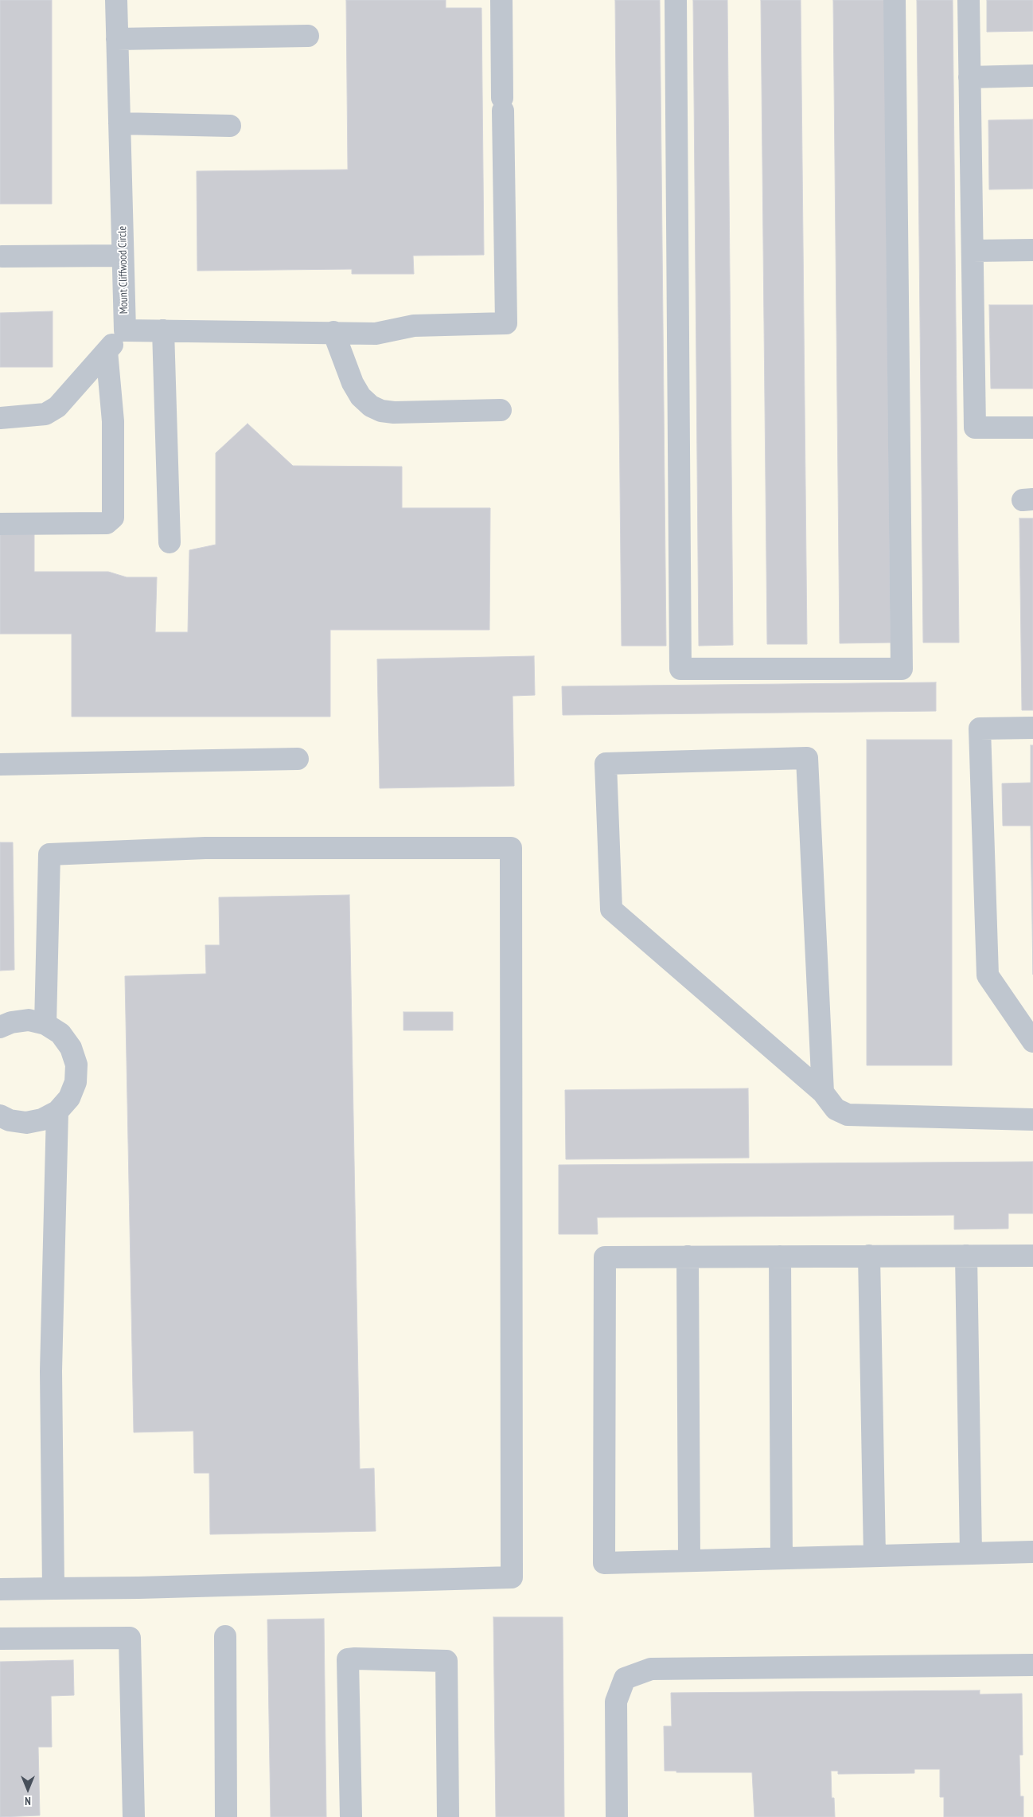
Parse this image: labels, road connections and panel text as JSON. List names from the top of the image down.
{
  "streets": {
    "street": ["Mount Cliffwood Circle"]
  },
  "north": "bottom"
}
